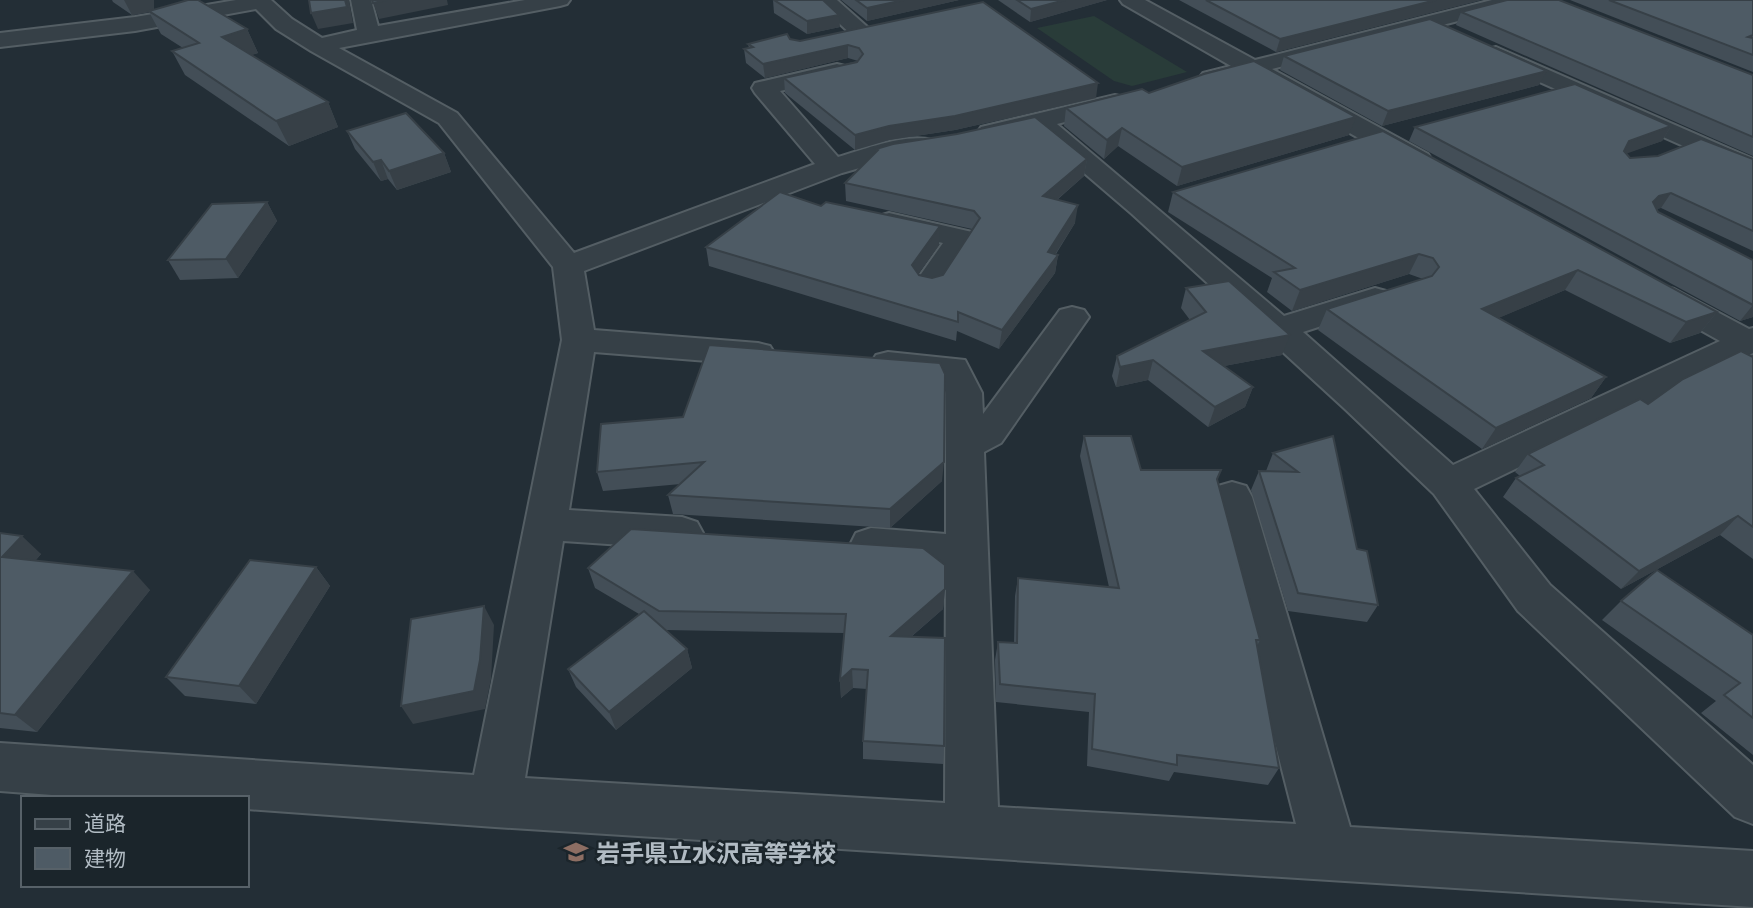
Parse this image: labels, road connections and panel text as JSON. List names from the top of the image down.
{
  "places": {
    "school or university": ["岩手県立水沢高等学校"]
  },
  "legend": ["道路", "建物"]
}
